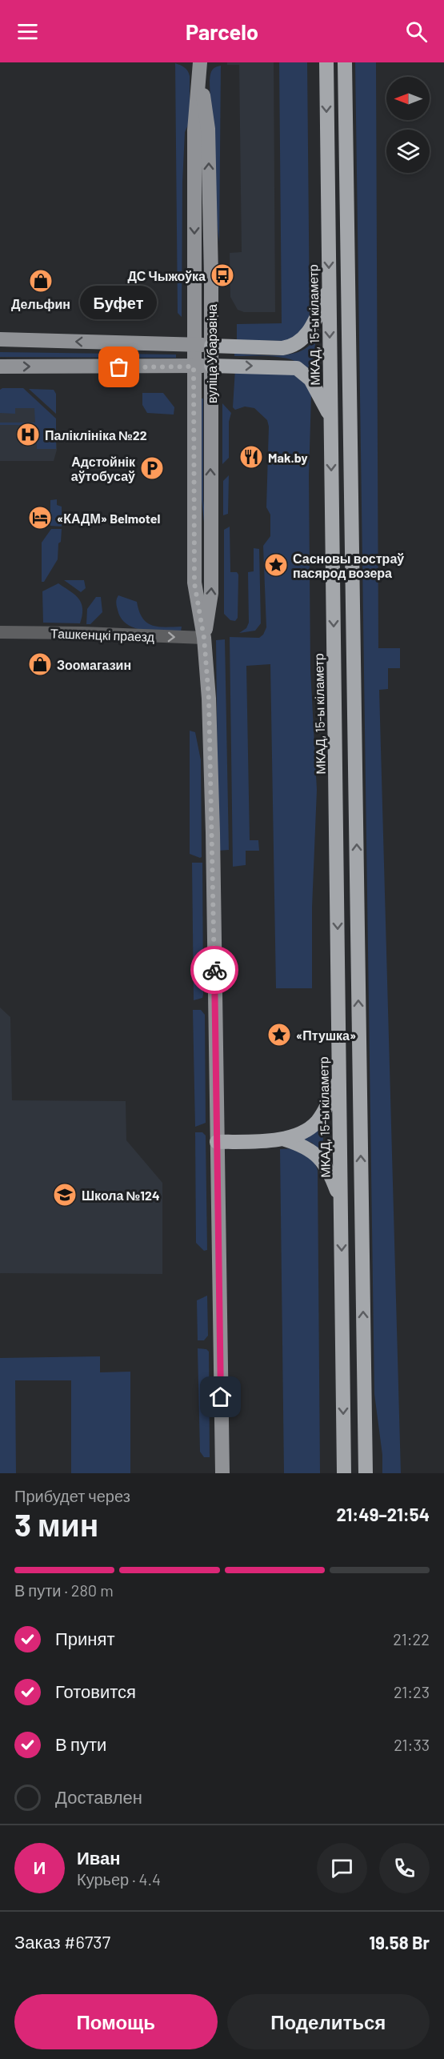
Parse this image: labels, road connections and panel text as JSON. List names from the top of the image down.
{
  "streets": {
    "highway": ["МКАД, 15-ы кіламетр"],
    "main road": ["вуліца Убарэвіча"],
    "street": ["Ташкенцкі праезд"]
  },
  "crossings": [
    ["вуліца Убарэвіча", "Ташкенцкі праезд"]
  ],
  "one_way": ["Ташкенцкі праезд"],
  "places": {
    "bus stop": ["ДС Чыжоўка"],
    "shop": ["Дельфин", "Зоомагазин"],
    "other": ["Буфет"],
    "hospital": ["Паліклініка №22"],
    "restaurant": ["Mak.by"],
    "parking": ["Адстойнік аўтобусаў"],
    "hotel": ["«КАДМ» Belmotel"],
    "place": ["Сасновы востраў пасярод возера", "«Птушка»"],
    "school or university": ["Школа №124"]
  },
  "north": "left",
  "page": {
    "header": "Parcelo",
    "bubble": "Буфет",
    "heading": ["3 мин", "Прибудет через", "21:49–21:54"],
    "panel": [
      "Иван",
      "Курьер · 4.4",
      "Заказ #6737",
      "19.58 Br"
    ],
    "bar": "В пути · 280 m",
    "list": [
      ["Принят", "21:22"],
      ["Готовится", "21:23"],
      ["В пути", "21:33"],
      "Доставлен"
    ],
    "round": "И",
    "buttons": ["Помощь", "Поделиться"]
  }
}
